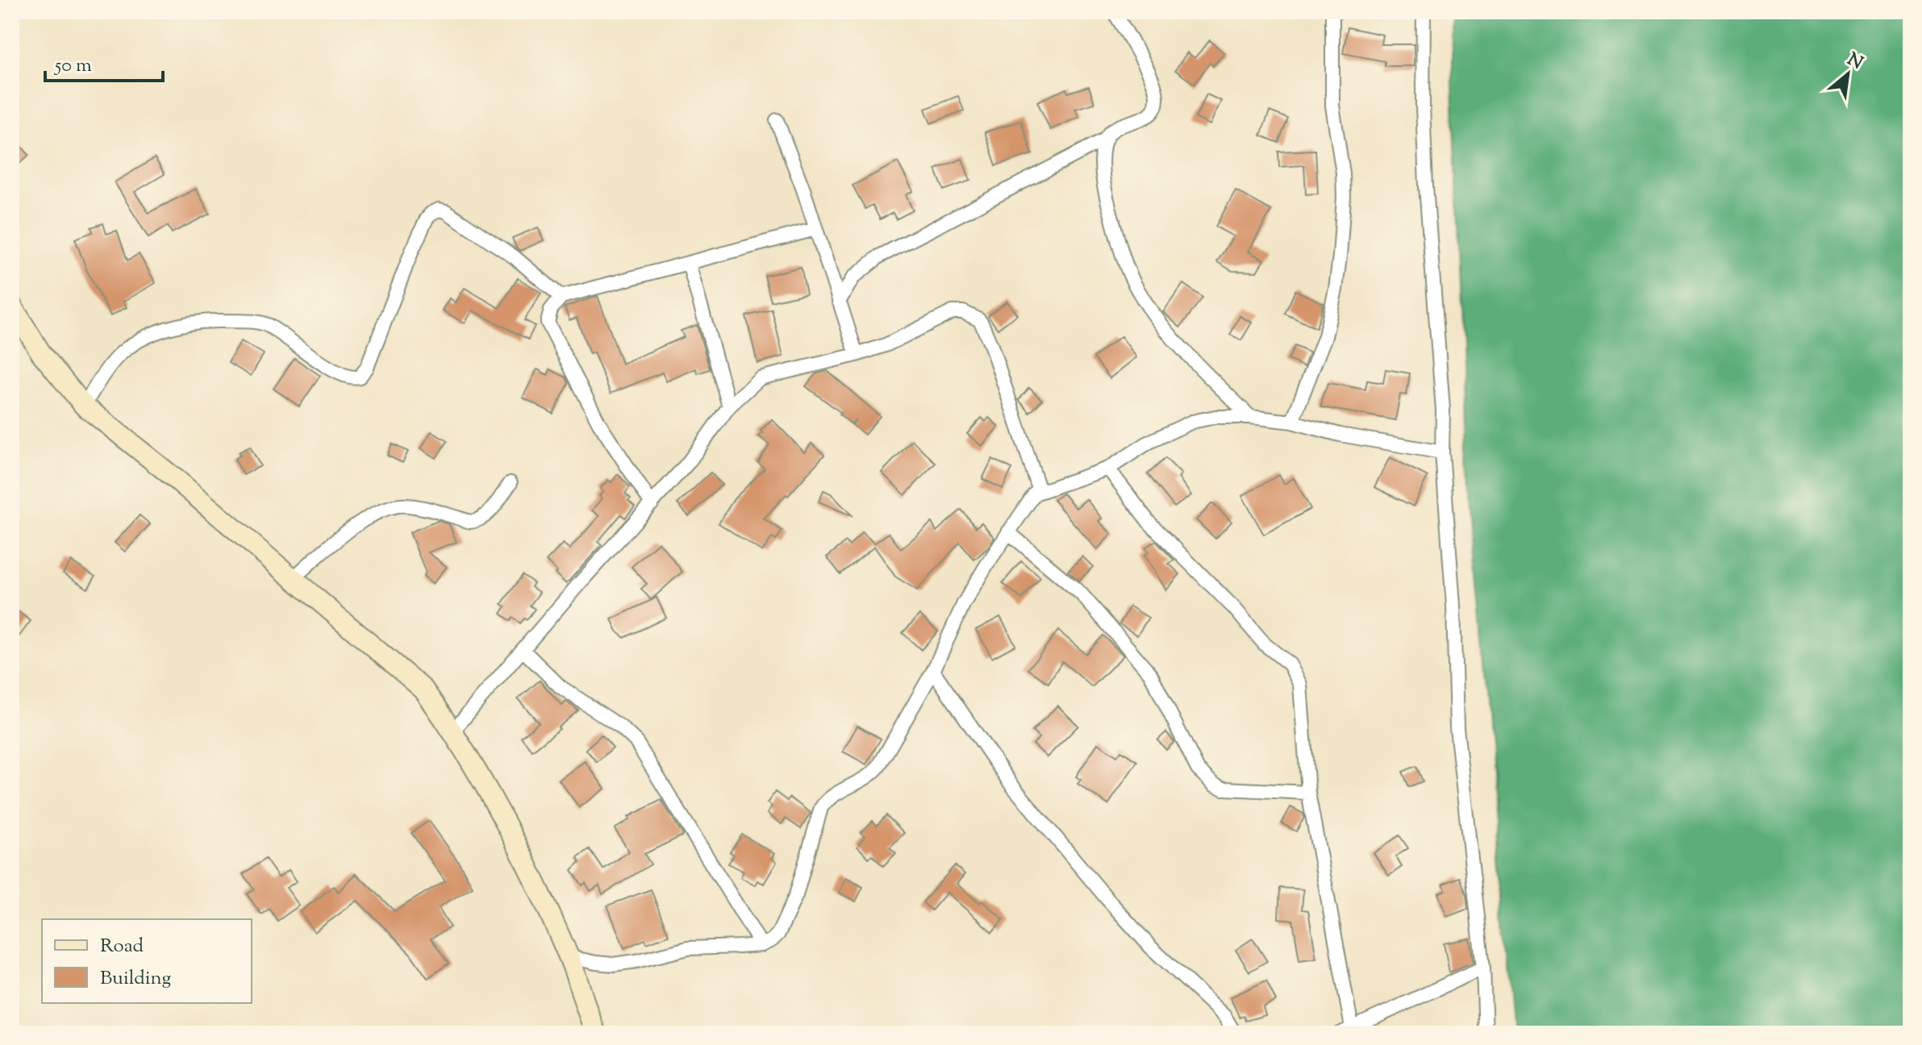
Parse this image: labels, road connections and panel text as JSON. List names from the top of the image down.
{
  "legend": ["Road", "Building"],
  "scale_bar": "50 m",
  "north": "top right"
}
